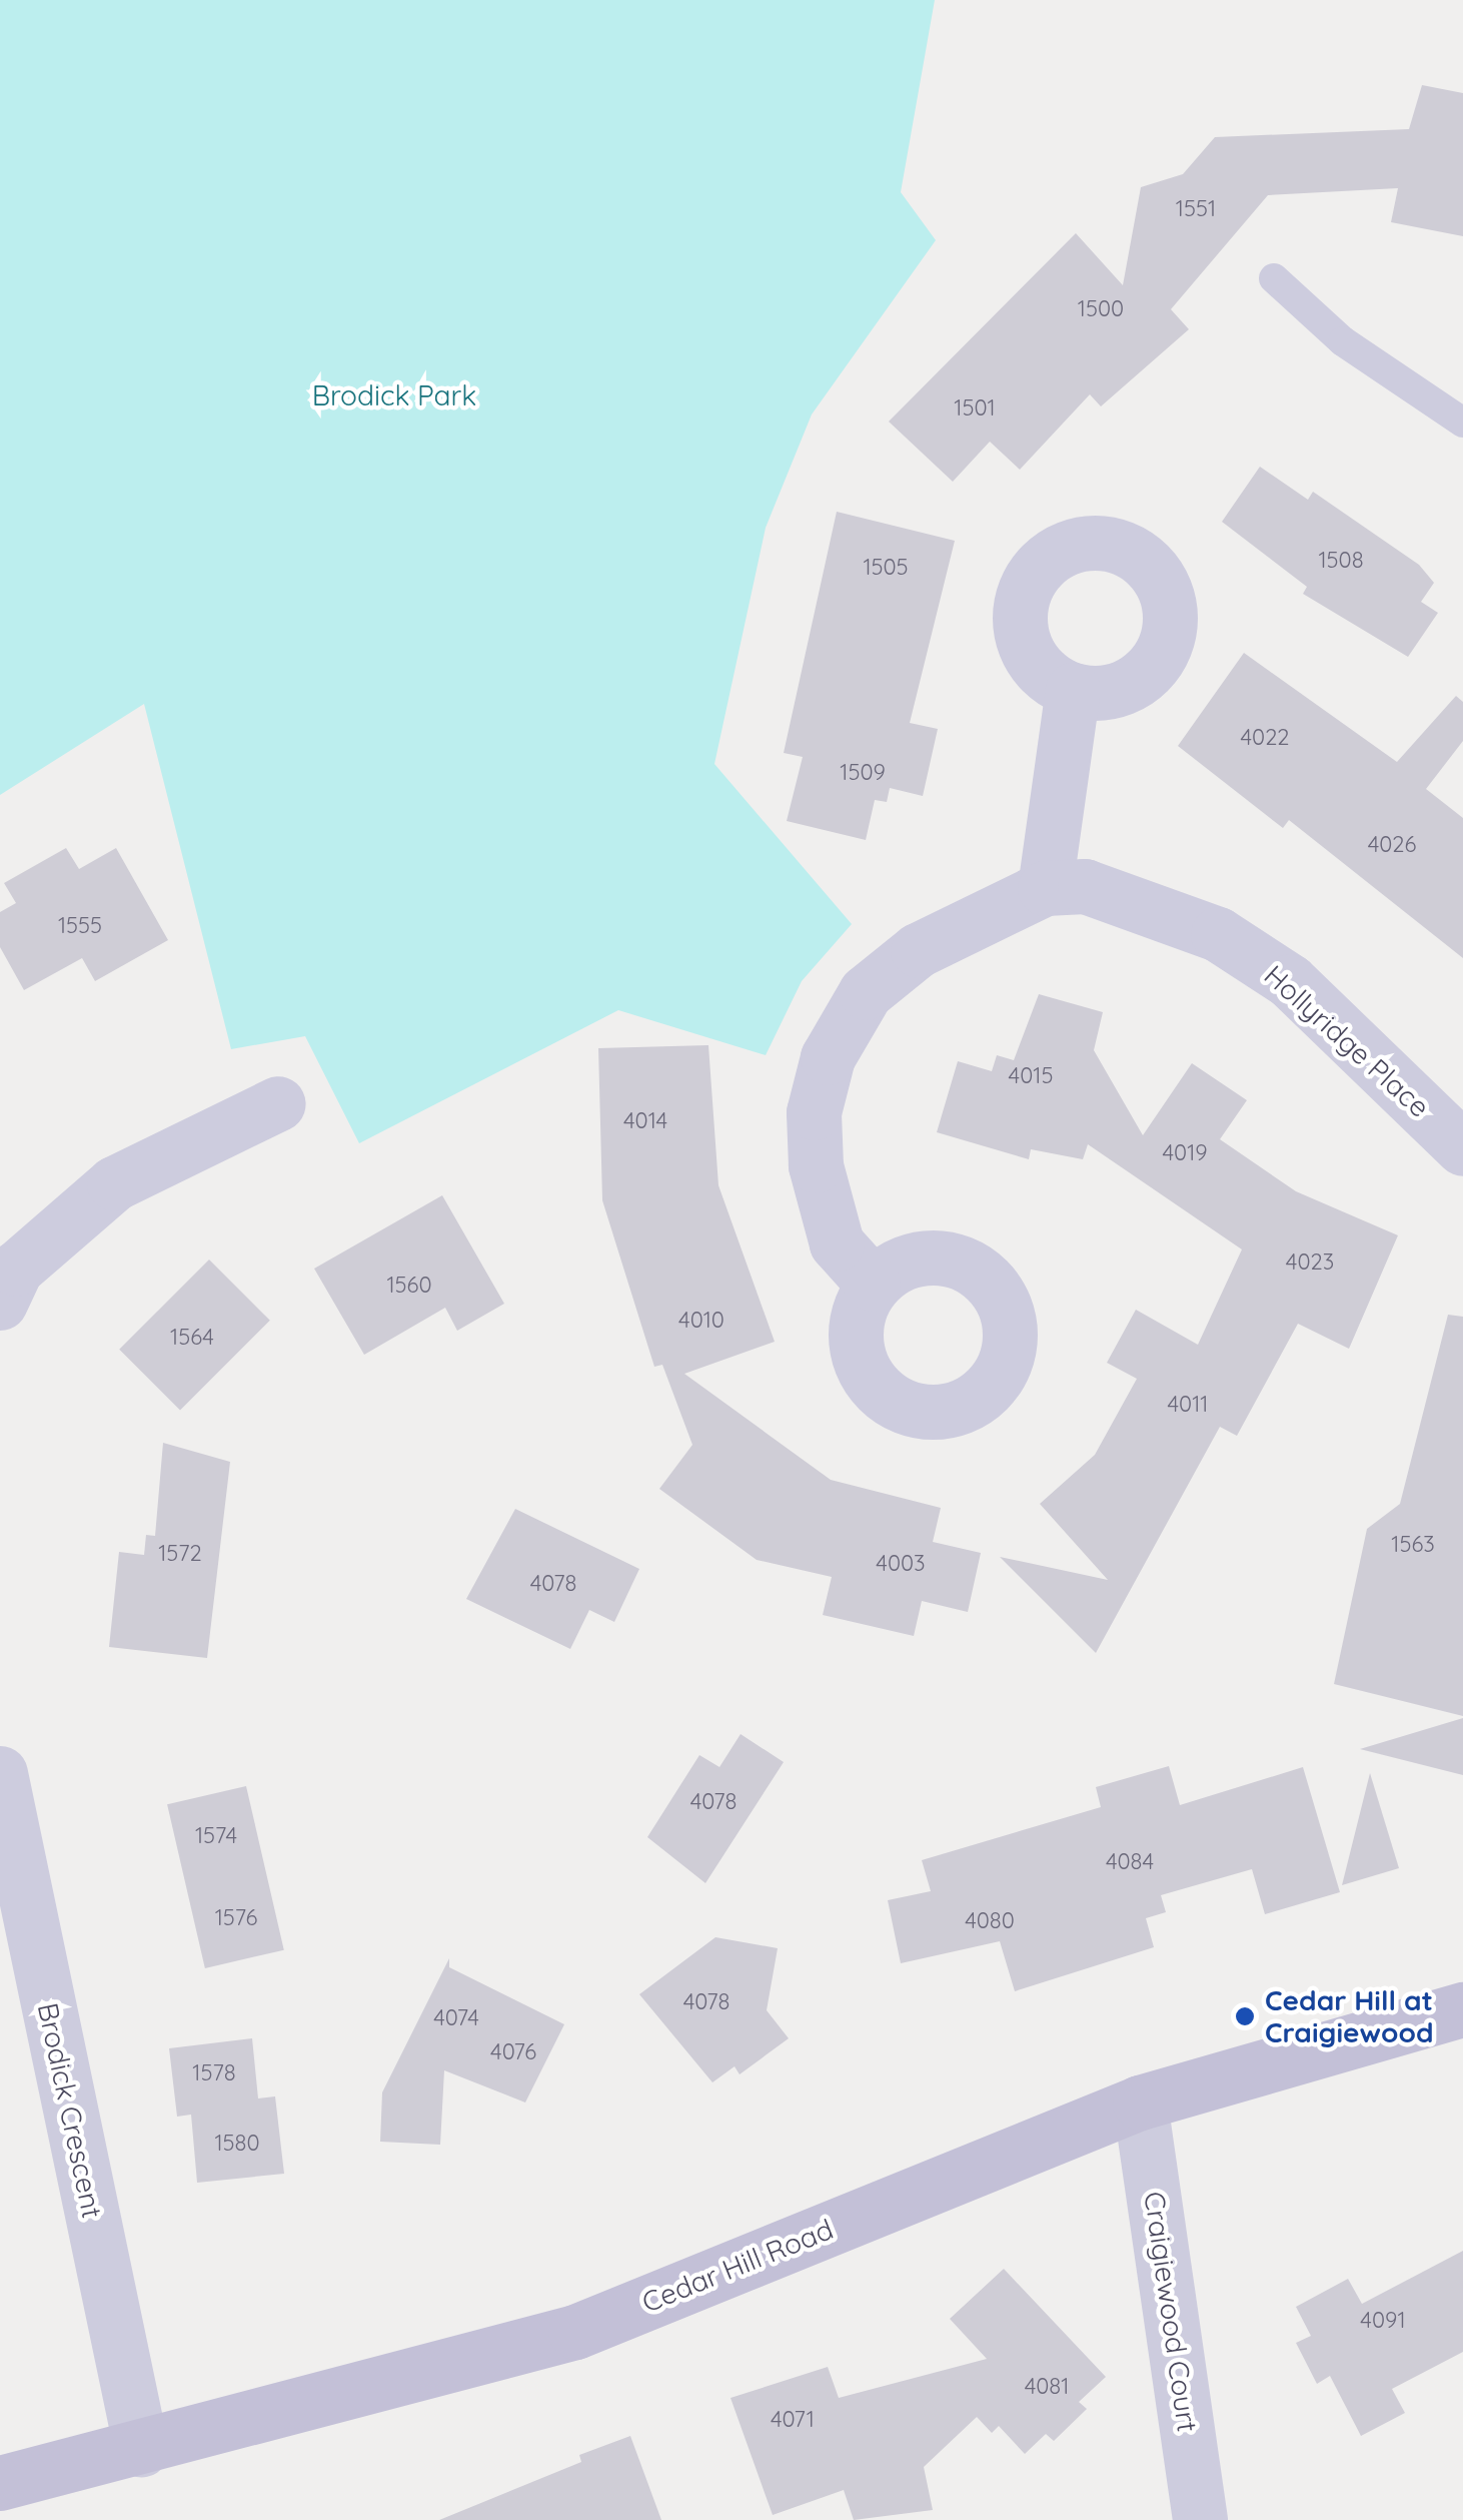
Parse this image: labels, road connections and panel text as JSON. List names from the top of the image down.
{
  "streets": {
    "street": [
      "Hollyridge Place",
      "Brodick Crescent",
      "Cedar Hill Road",
      "Craigiewood Court"
    ]
  },
  "crossings": [
    ["Brodick Crescent", "Cedar Hill Road"],
    ["Cedar Hill Road", "Craigiewood Court"]
  ],
  "parks": ["Brodick Park"],
  "places": ["Cedar Hill at Craigiewood"],
  "house_numbers": [
    "1551",
    "1500",
    "1501",
    "1508",
    "1505",
    "4022",
    "1509",
    "4026",
    "1555",
    "4015",
    "4014",
    "4019",
    "4023",
    "1560",
    "4010",
    "1564",
    "4011",
    "1563",
    "1572",
    "4003",
    "4078",
    "4078",
    "1574",
    "4084",
    "1576",
    "4080",
    "4078",
    "4074",
    "4076",
    "1578",
    "1580",
    "4091",
    "4081",
    "4071"
  ]
}
